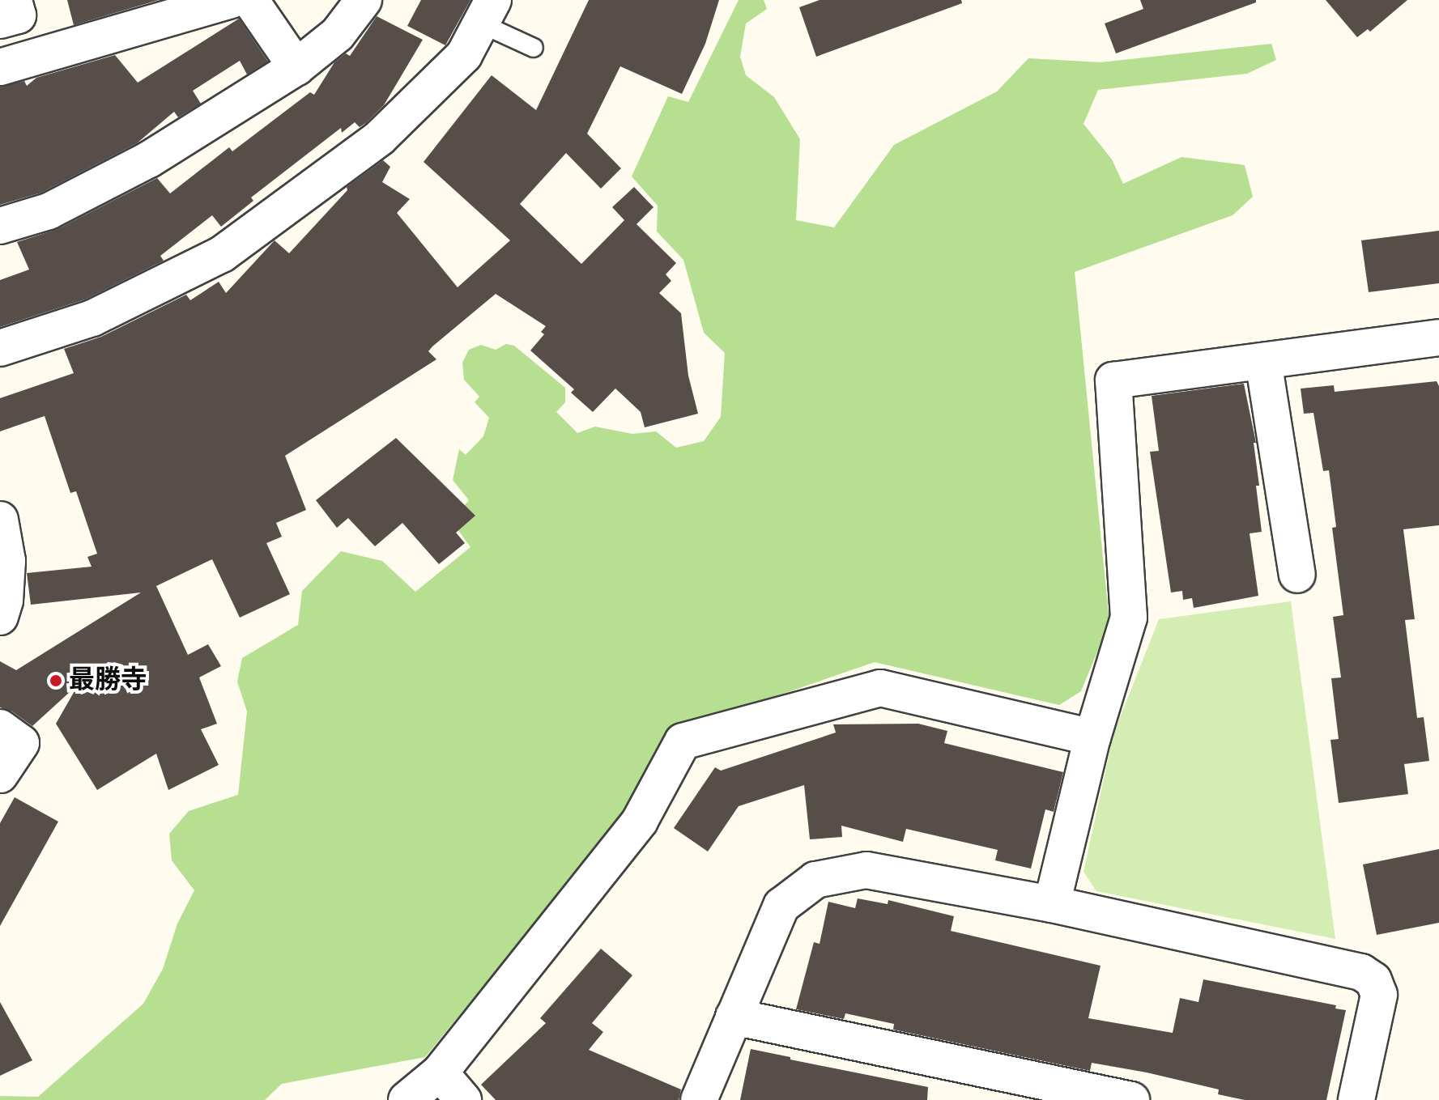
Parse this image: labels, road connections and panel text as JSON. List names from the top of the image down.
{
  "places": ["最勝寺"]
}
